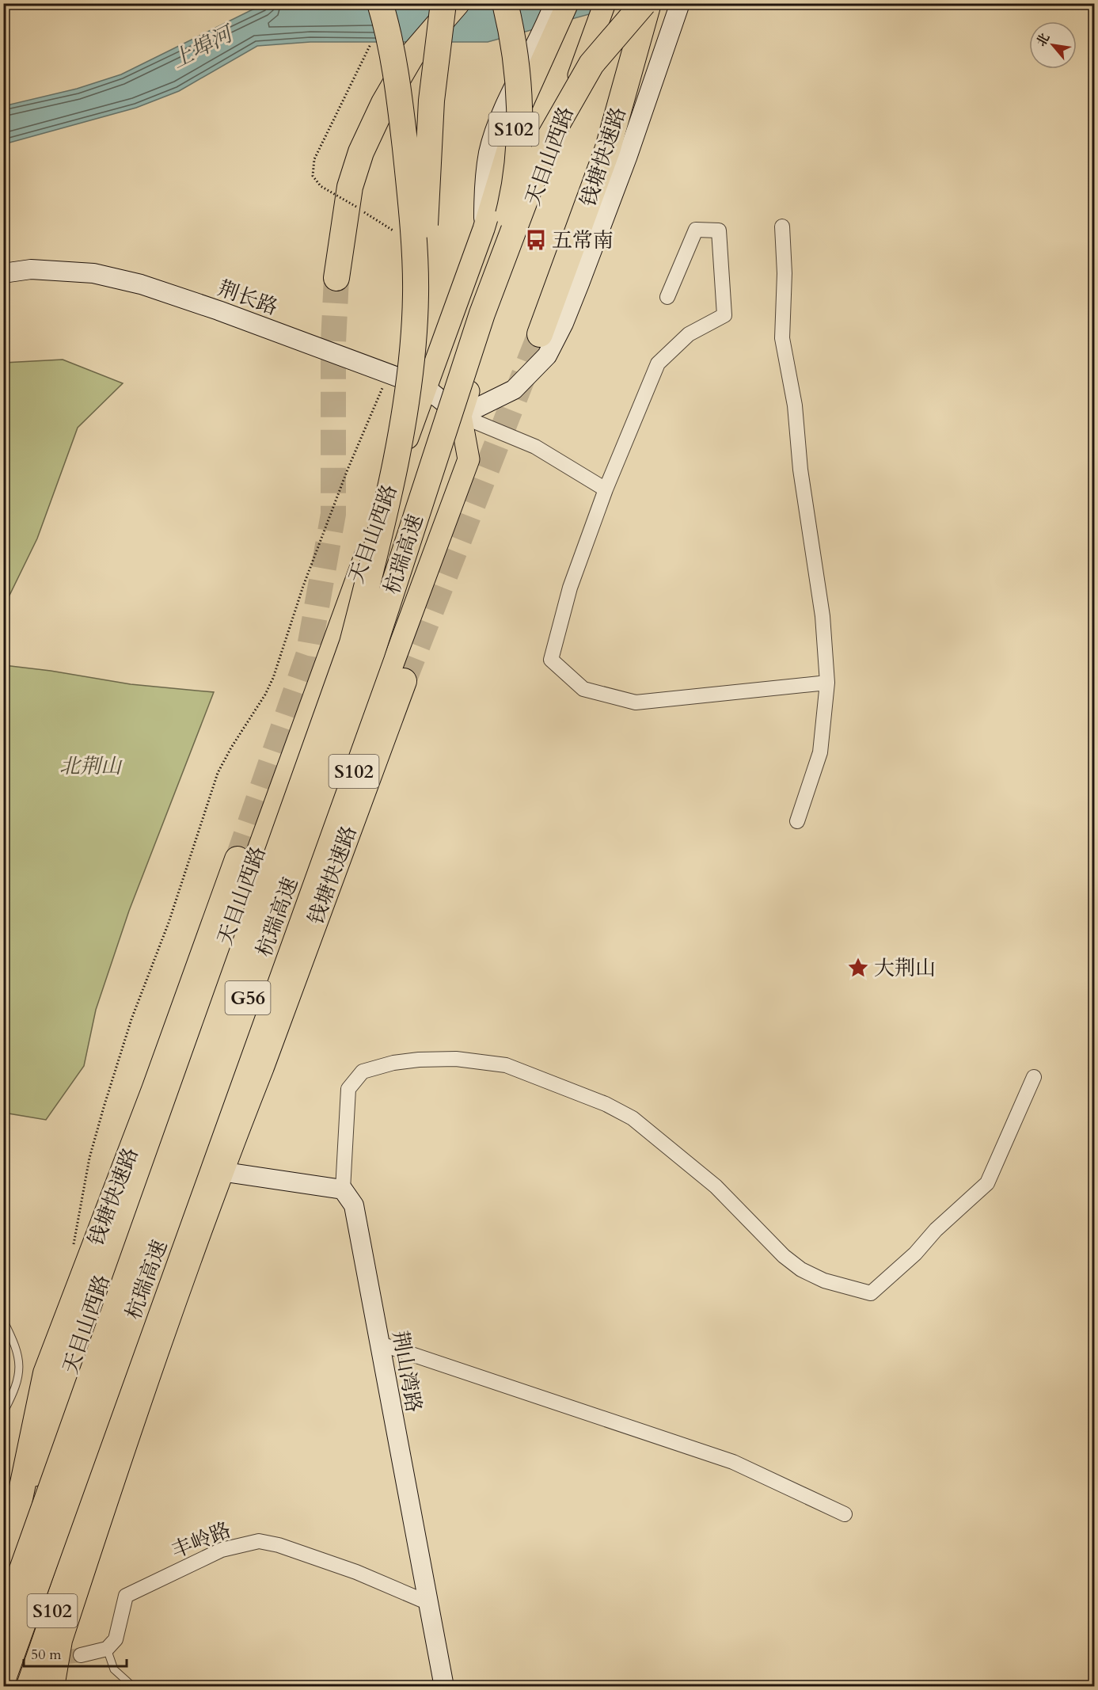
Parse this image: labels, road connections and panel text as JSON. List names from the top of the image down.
{
  "streets": {
    "highway": ["钱塘快速路", "杭瑞高速", "G56"],
    "main road": [
      "S102",
      "天目山西路",
      "荆长路",
      "荆山湾路"
    ],
    "street": ["丰岭路"]
  },
  "crossings": [
    ["天目山西路", "钱塘快速路"],
    ["天目山西路", "荆长路"],
    ["荆山湾路", "丰岭路"]
  ],
  "water": ["上埠河"],
  "parks": ["北荆山"],
  "places": {
    "bus stop": ["五常南"],
    "place": ["大荆山"]
  },
  "scale_bar": "50 m",
  "north": "top left"
}
